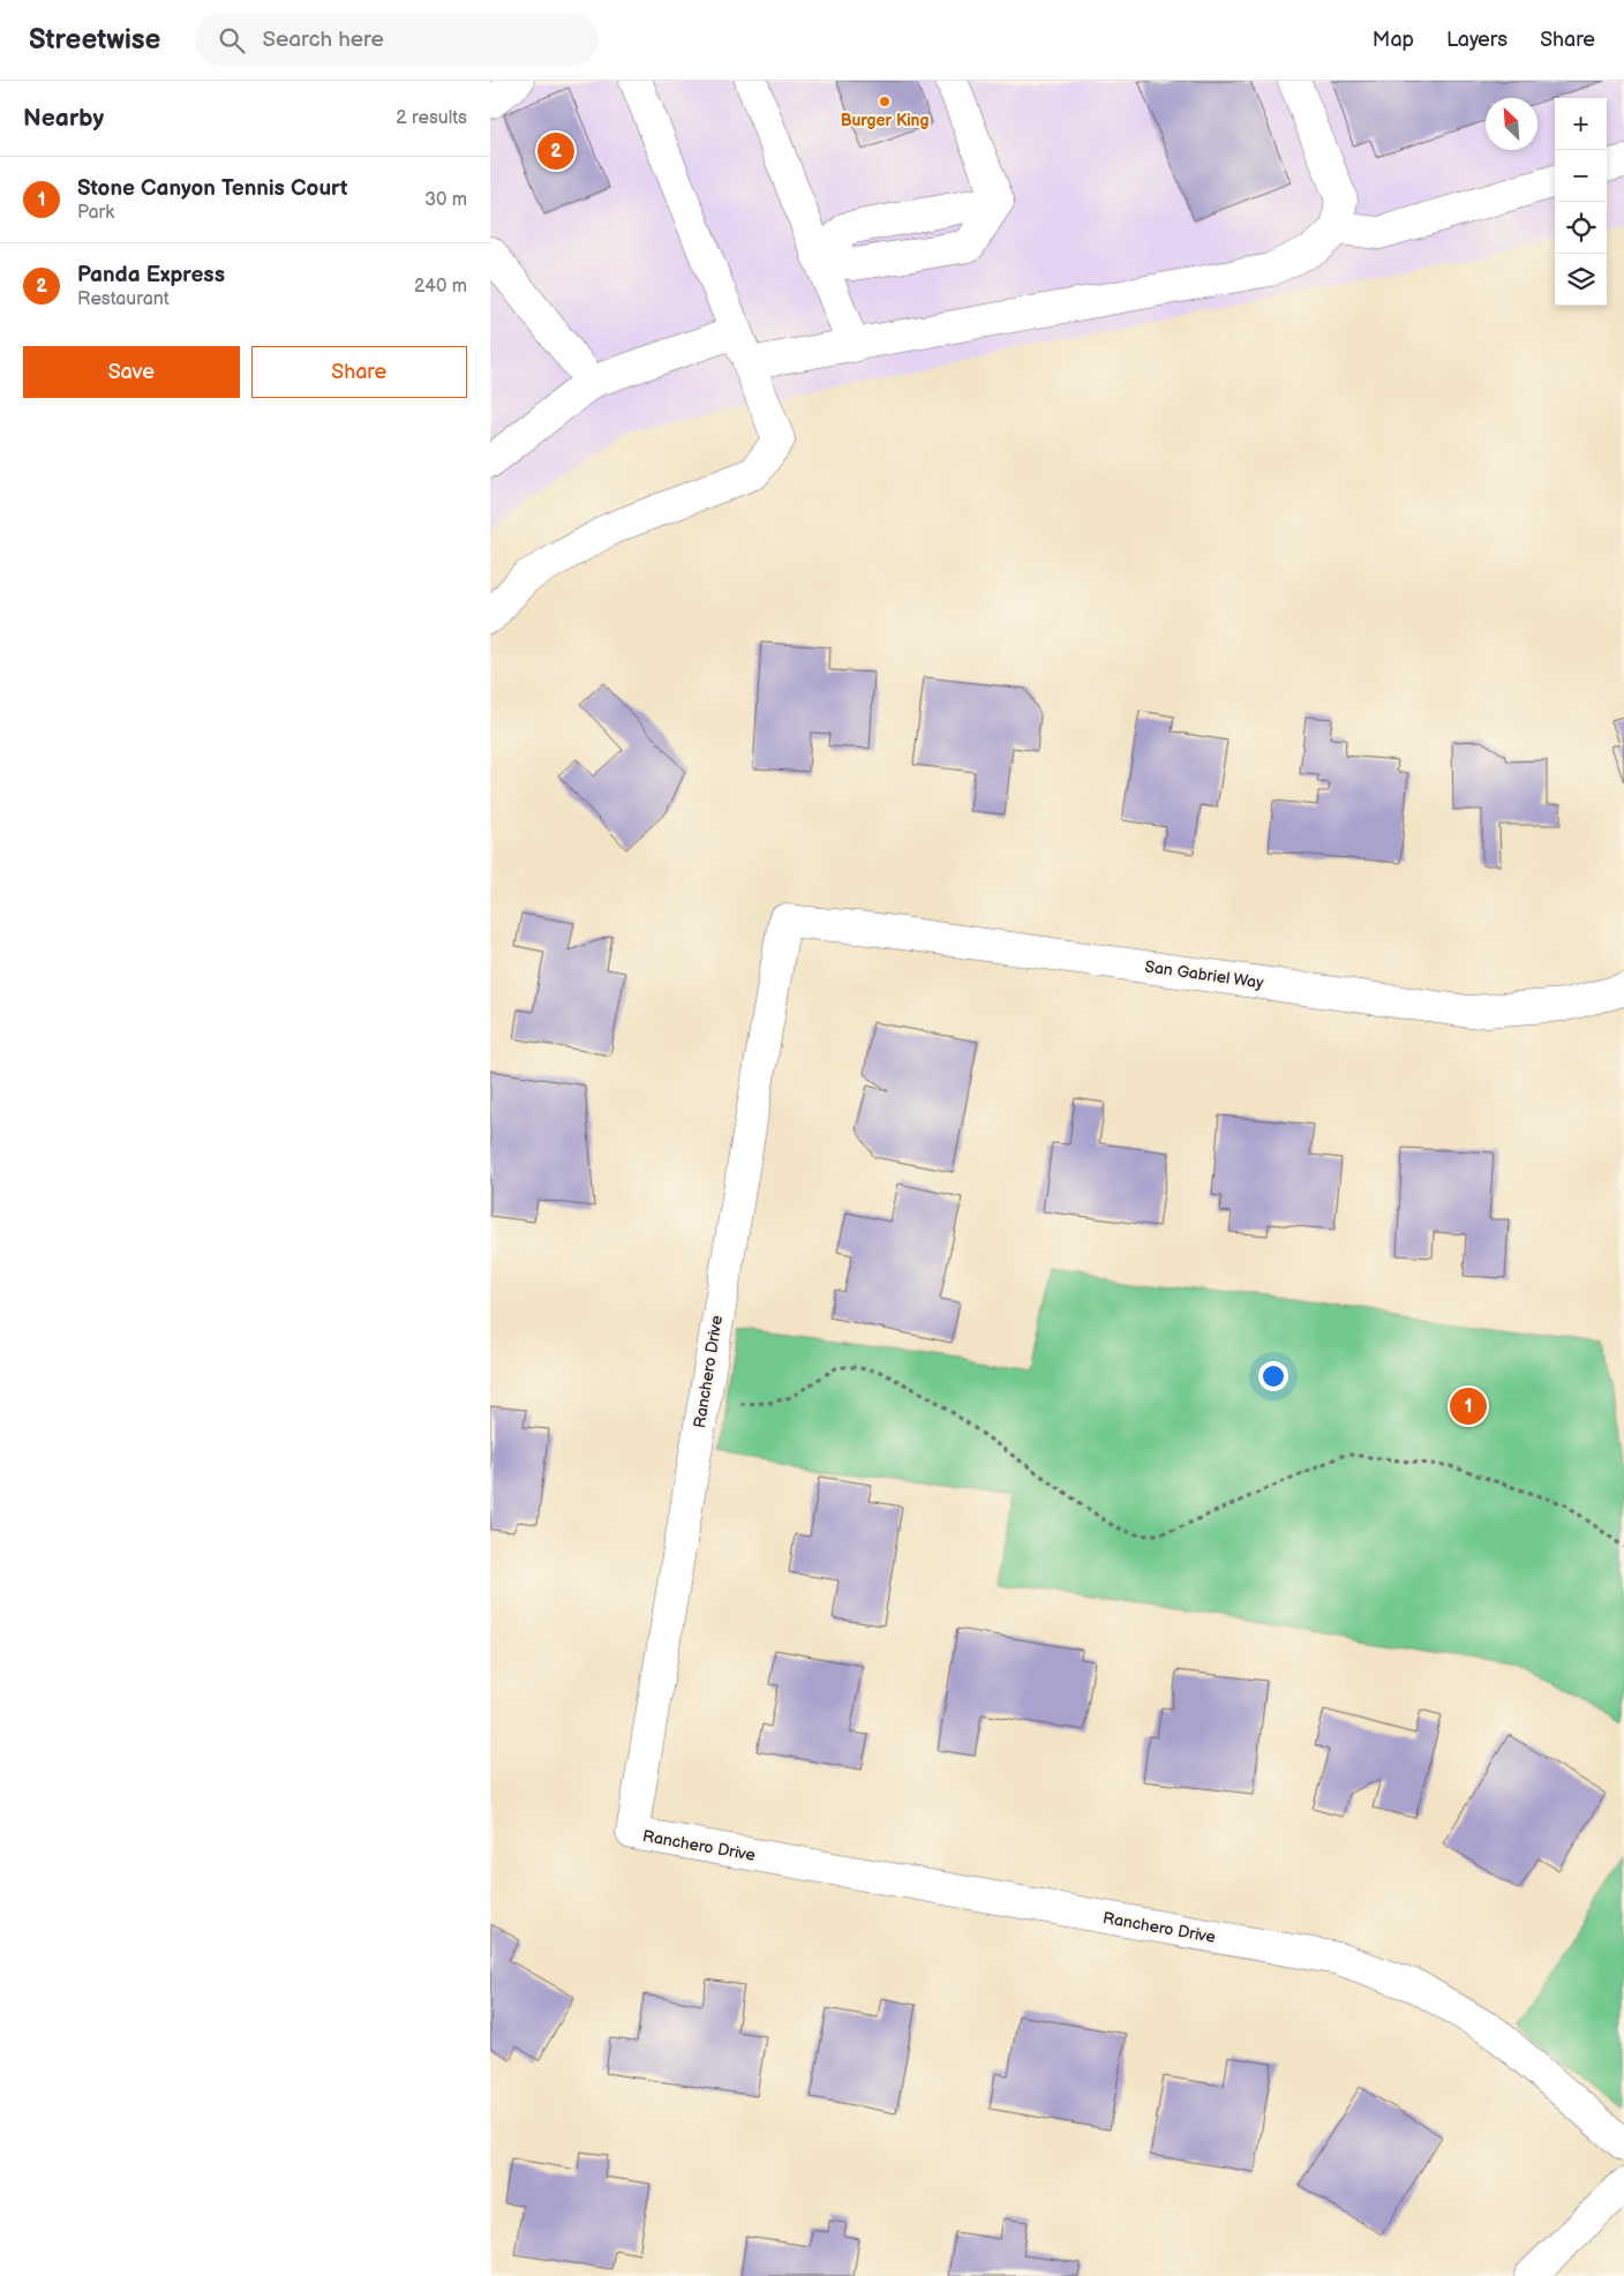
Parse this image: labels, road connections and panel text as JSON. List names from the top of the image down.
{
  "streets": {
    "street": ["San Gabriel Way", "Ranchero Drive"]
  },
  "crossings": [
    ["San Gabriel Way", "Ranchero Drive"]
  ],
  "places": ["Burger King"],
  "north": "top left",
  "page": {
    "header": "Streetwise",
    "search": "Search here",
    "nav": ["Map", "Layers", "Share"],
    "heading": ["Nearby", "2 results"],
    "map_buttons": ["+", "−"],
    "pins": ["2", "1"],
    "list": [
      {
        "mark": "1",
        "name": "Stone Canyon Tennis Court",
        "note": "Park",
        "value": "30 m"
      },
      {
        "mark": "2",
        "name": "Panda Express",
        "note": "Restaurant",
        "value": "240 m"
      }
    ],
    "buttons": ["Save", "Share"]
  }
}
